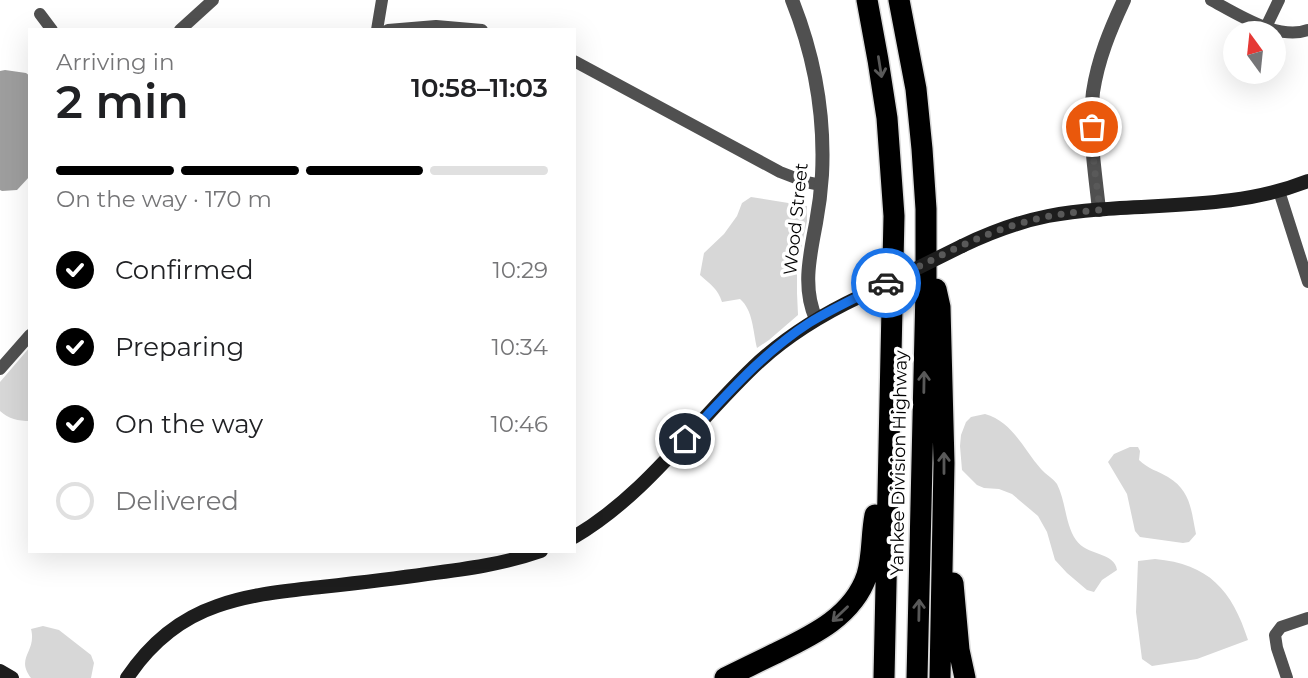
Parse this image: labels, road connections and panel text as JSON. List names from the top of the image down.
{
  "streets": {
    "highway": ["Yankee Division Highway"],
    "street": ["Wood Street"]
  },
  "north": "top",
  "page": {
    "heading": ["2 min", "Arriving in", "10:58–11:03"],
    "bar": "On the way · 170 m",
    "list": [
      ["Confirmed", "10:29"],
      ["Preparing", "10:34"],
      ["On the way", "10:46"],
      "Delivered"
    ]
  }
}
